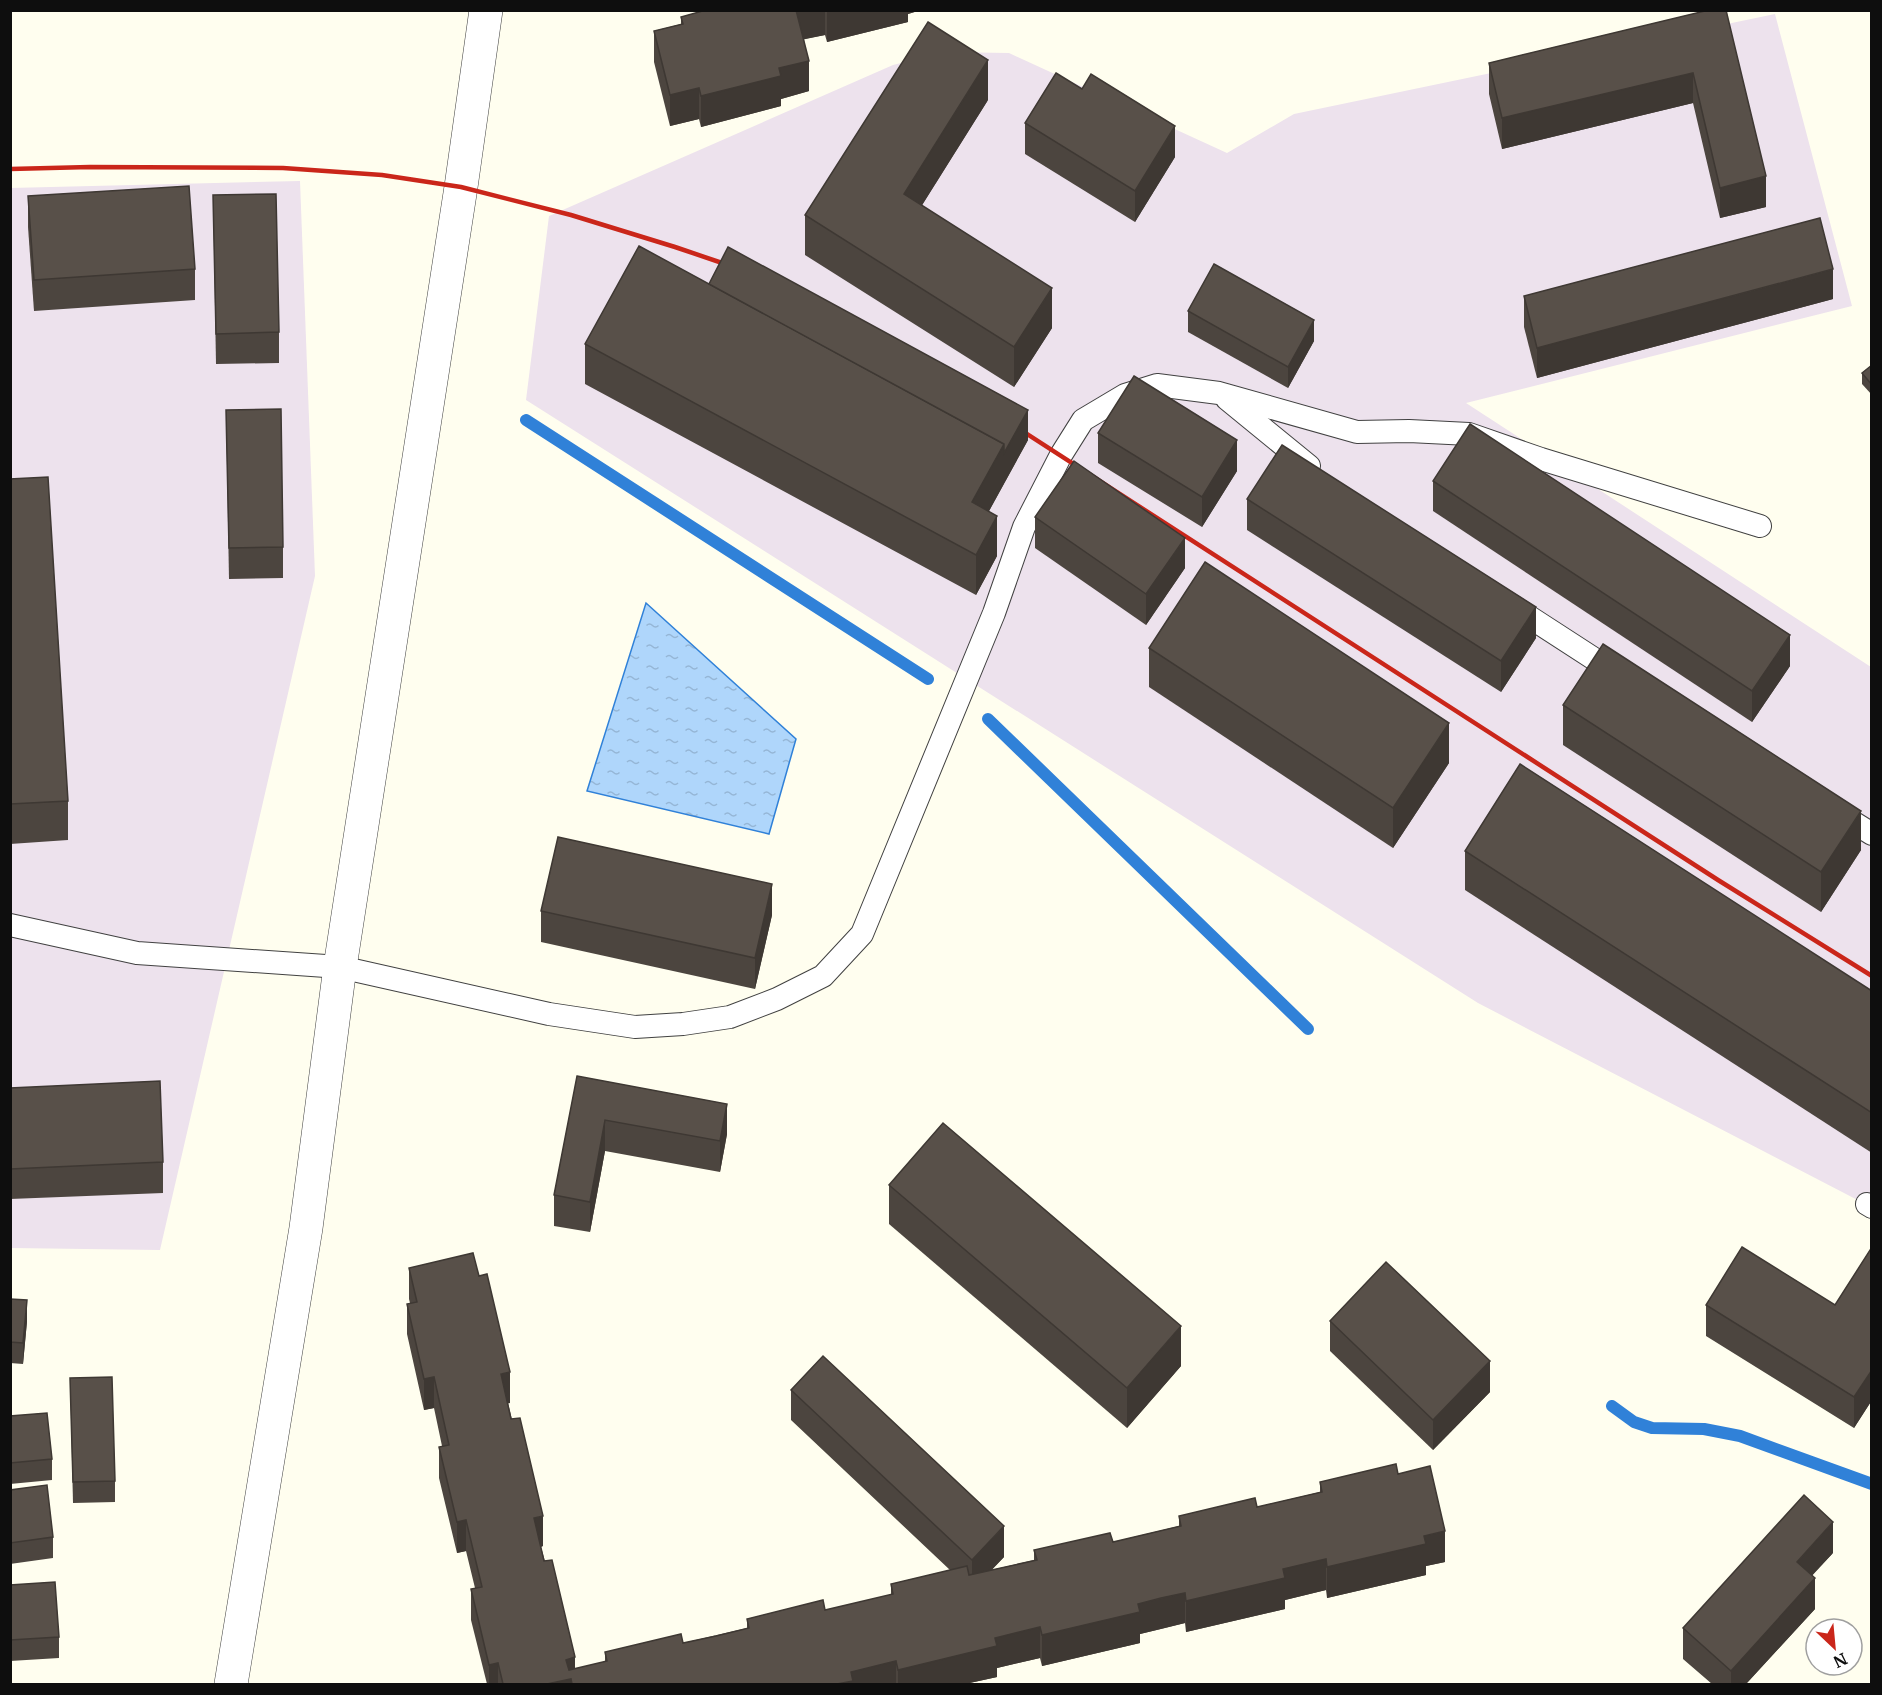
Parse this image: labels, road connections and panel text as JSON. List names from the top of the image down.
{
  "north": "bottom right"
}
